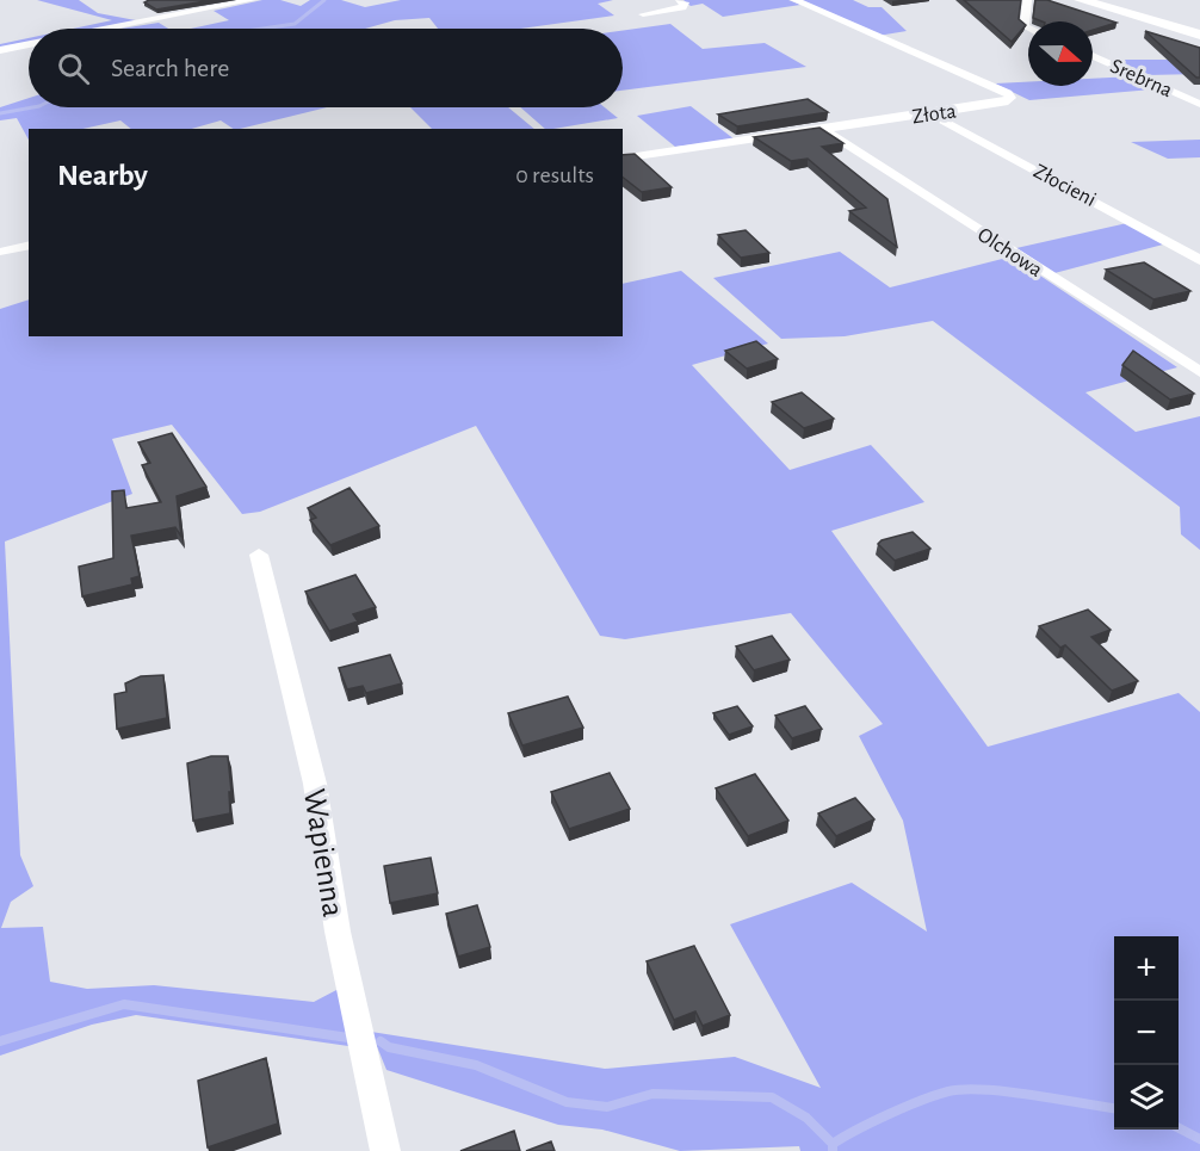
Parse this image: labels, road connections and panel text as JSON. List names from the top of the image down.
{
  "streets": {
    "street": [
      "Srebrna",
      "Złota",
      "Złocieni",
      "Olchowa",
      "Wapienna"
    ]
  },
  "crossings": [
    ["Złota", "Złocieni"],
    ["Złota", "Olchowa"]
  ],
  "north": "right",
  "page": {
    "search": "Search here",
    "heading": ["Nearby", "0 results"],
    "map_buttons": ["+", "−"]
  }
}
